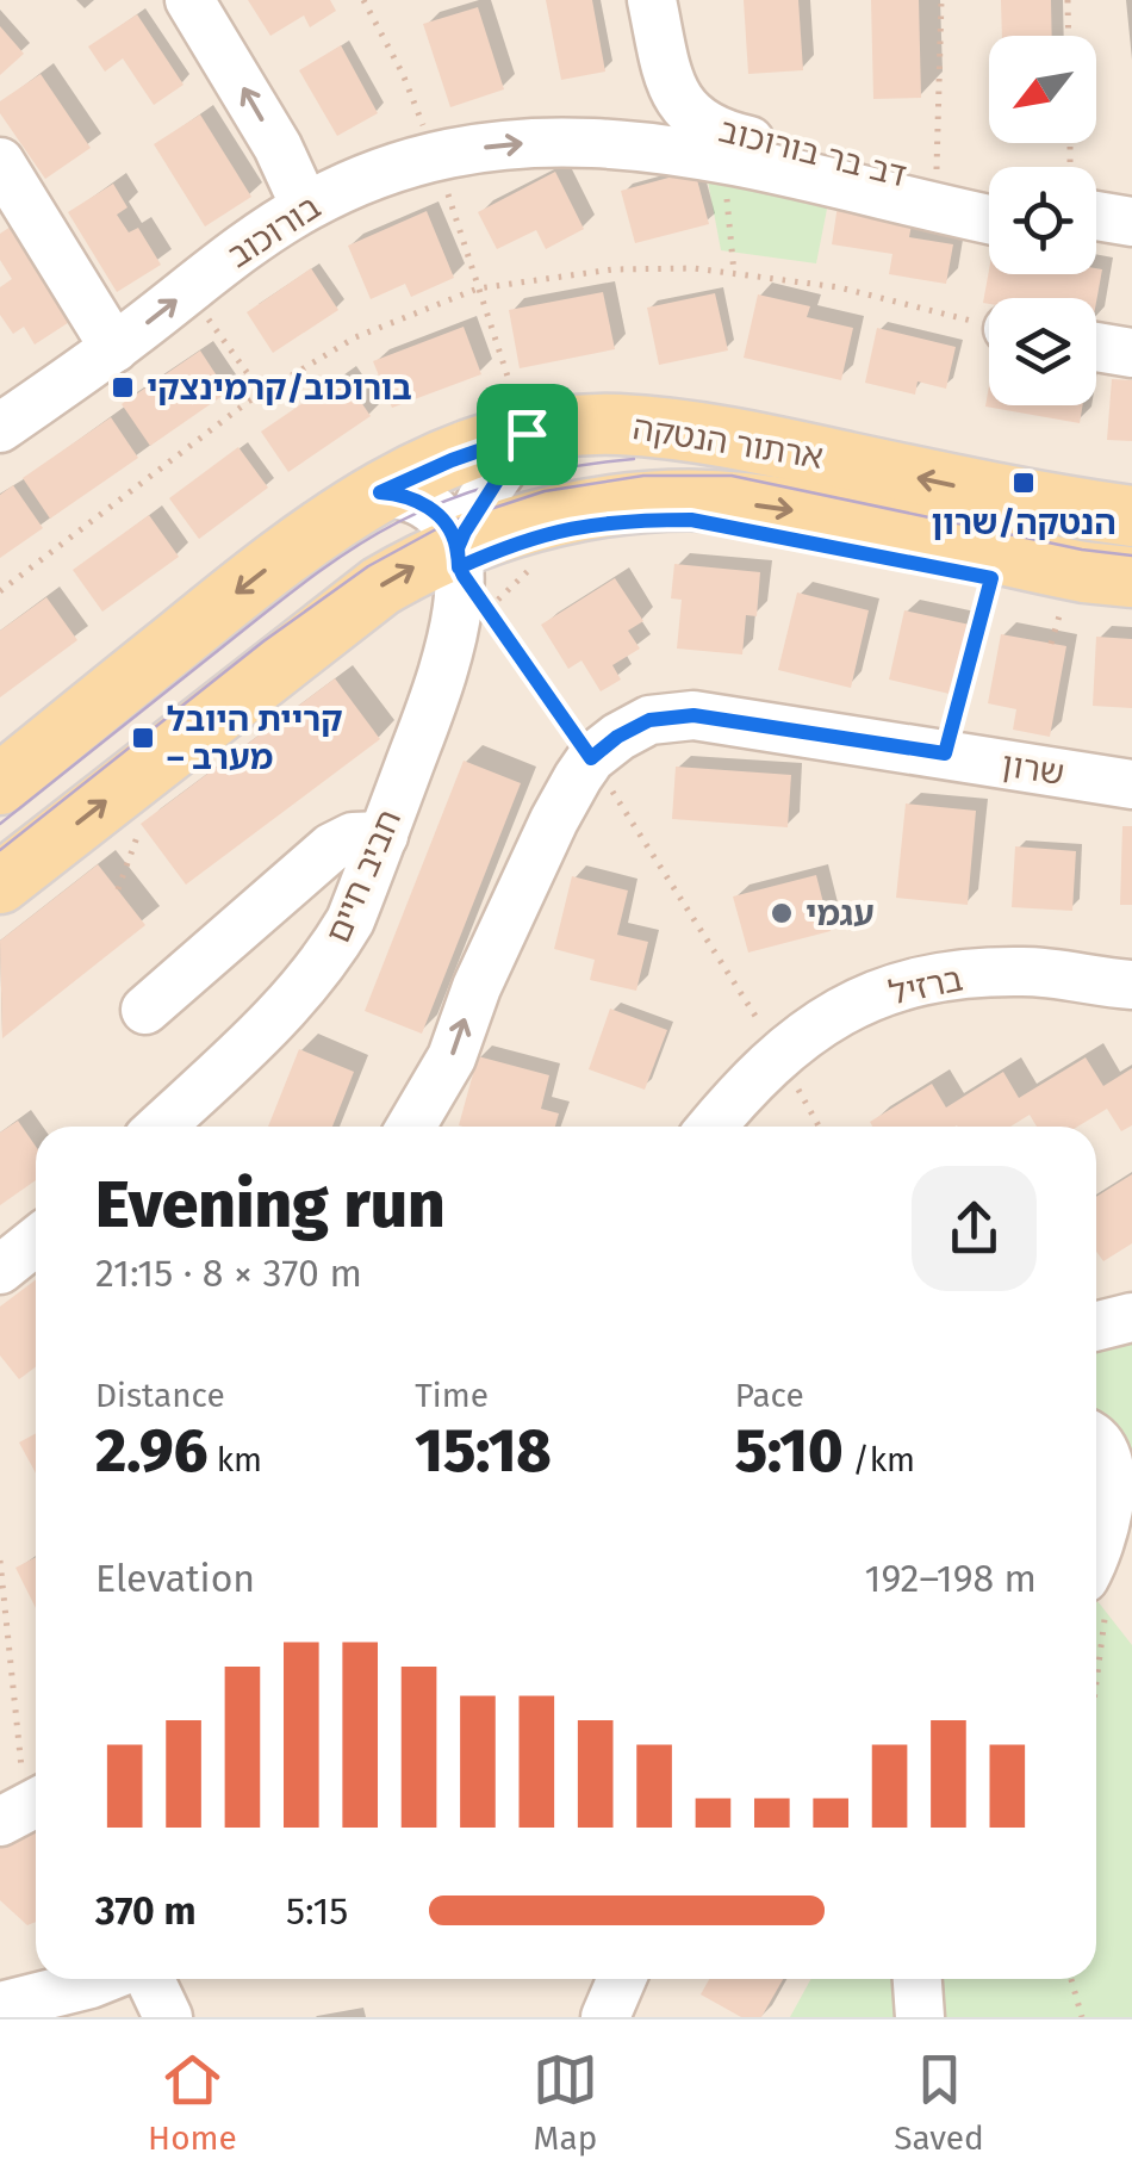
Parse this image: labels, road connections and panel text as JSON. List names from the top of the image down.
{
  "streets": {
    "main road": ["ארתור הנטקה"],
    "street": [
      "דב בר בורוכוב",
      "בורוכוב",
      "שרון",
      "חביב חיים",
      "ברזיל"
    ]
  },
  "crossings": [
    ["ארתור הנטקה", "חביב חיים"]
  ],
  "places": {
    "transit": ["בורוכוב/קרמינצקי", "הנטקה/שרון", "קריית היובל – מערב"],
    "other": ["עגמי"]
  },
  "north": "bottom left",
  "page": {
    "heading": ["Evening run", "21:15 · 8 × 370 m"],
    "stats": [
      ["Distance", "2.96 km"],
      ["Time", "15:18"],
      ["Pace", "5:10 /km"]
    ],
    "chart": ["Elevation", "192–198 m"],
    "list": [
      {
        "name": "370 m",
        "note": "5:15"
      }
    ],
    "tabs": ["Home", "Map", "Saved"]
  }
}
